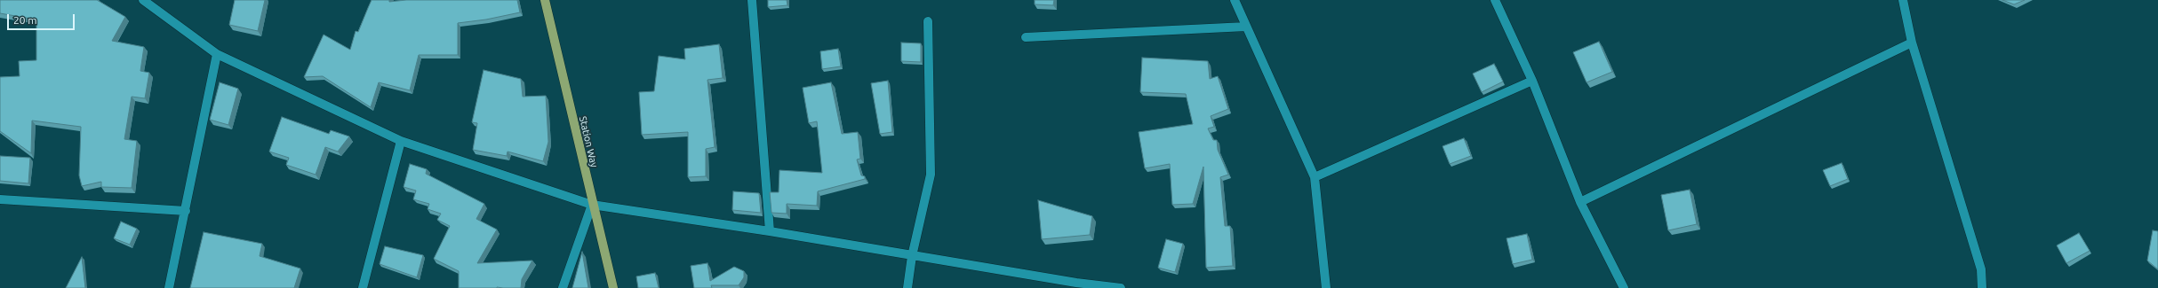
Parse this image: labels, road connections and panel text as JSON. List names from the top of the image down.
{
  "streets": {
    "main road": ["Station Way"]
  },
  "scale_bar": "20 m"
}
